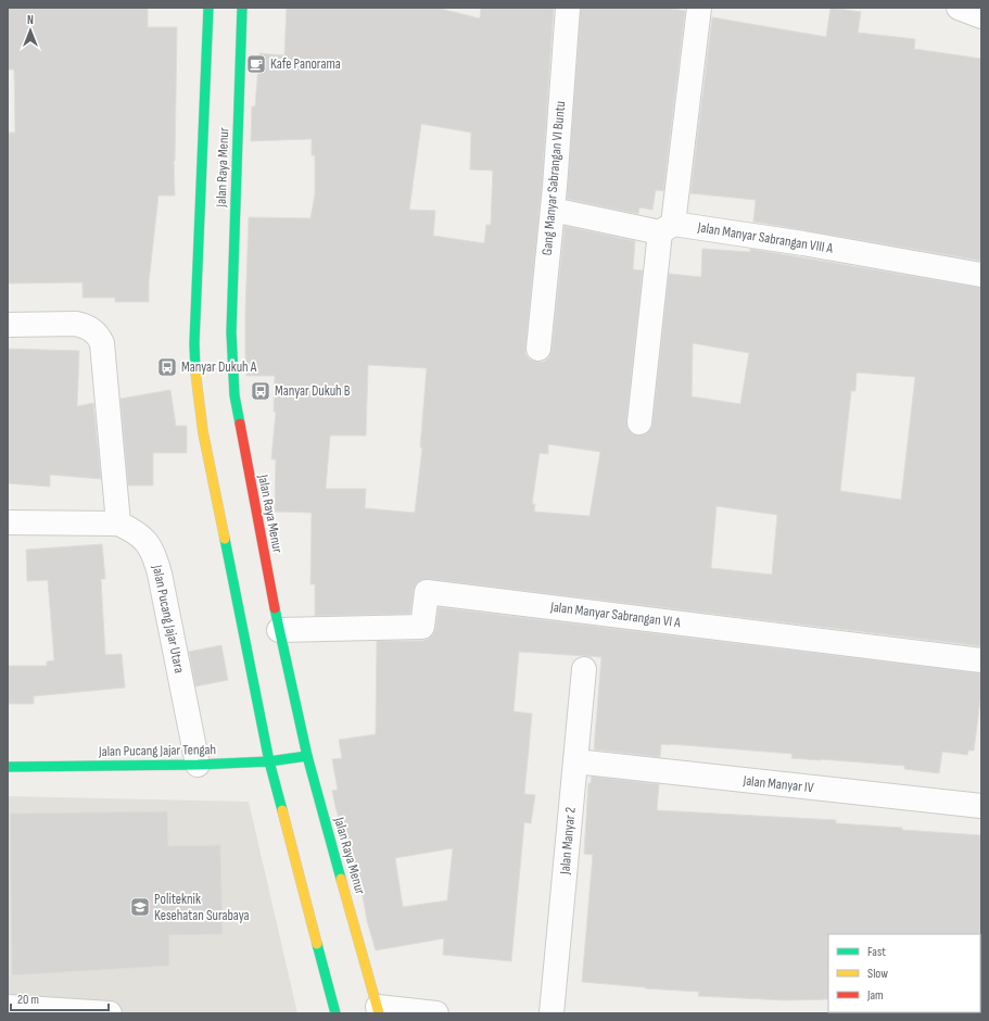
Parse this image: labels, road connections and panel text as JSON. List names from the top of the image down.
{
  "streets": {
    "main road": ["Jalan Raya Menur", "Jalan Pucang Jajar Tengah"],
    "street": [
      "Gang Manyar Sabrangan VI Buntu",
      "Jalan Manyar Sabrangan VIII A",
      "Jalan Manyar Sabrangan VI A",
      "Jalan Pucang Jajar Utara",
      "Jalan Manyar IV",
      "Jalan Manyar 2"
    ]
  },
  "crossings": [
    ["Jalan Raya Menur", "Jalan Manyar Sabrangan VI A"],
    ["Jalan Raya Menur", "Jalan Pucang Jajar Tengah"],
    ["Gang Manyar Sabrangan VI Buntu", "Jalan Manyar Sabrangan VIII A"],
    ["Jalan Pucang Jajar Utara", "Jalan Pucang Jajar Tengah"],
    ["Jalan Manyar IV", "Jalan Manyar 2"]
  ],
  "places": {
    "cafe": ["Kafe Panorama"],
    "bus stop": ["Manyar Dukuh A", "Manyar Dukuh B"],
    "school or university": ["Politeknik Kesehatan Surabaya"]
  },
  "legend": ["Fast", "Slow", "Jam"],
  "scale_bar": "20 m",
  "north": "top"
}
